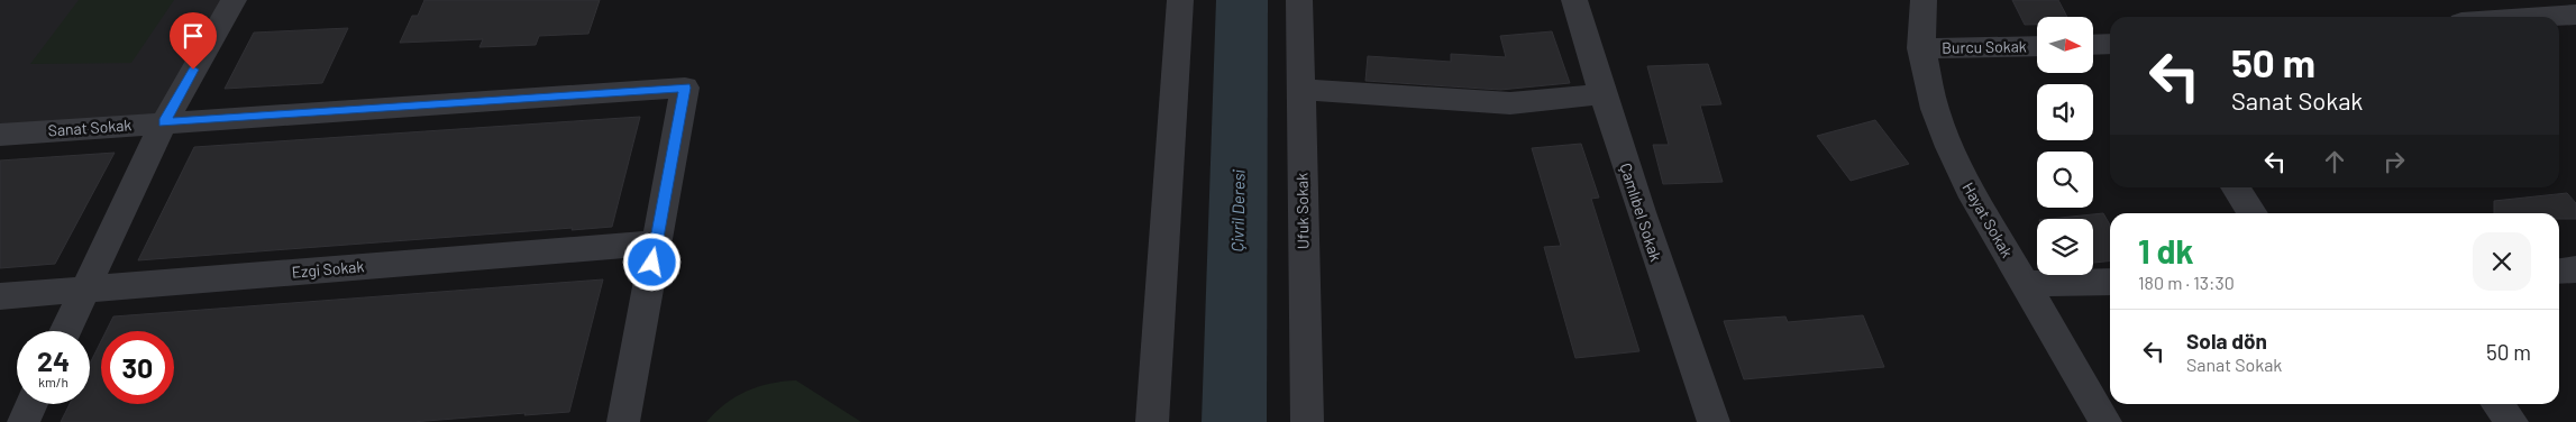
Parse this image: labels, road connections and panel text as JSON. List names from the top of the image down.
{
  "streets": {
    "street": [
      "Burcu Sokak",
      "Sanat Sokak",
      "Ufuk Sokak",
      "Çamlıbel Sokak",
      "Hayat Sokak",
      "Ezgi Sokak"
    ]
  },
  "crossings": [
    ["Burcu Sokak", "Hayat Sokak"],
    ["Sanat Sokak", "Ezgi Sokak"]
  ],
  "water": ["Çivril Deresi"],
  "north": "right",
  "page": {
    "turn": ["50 m", "Sanat Sokak"],
    "heading": ["1 dk", "180 m · 13:30"],
    "list": [
      {
        "name": "Sola dön",
        "note": "Sanat Sokak",
        "value": "50 m"
      }
    ],
    "speed": "24 km/h",
    "limit": "30"
  }
}
